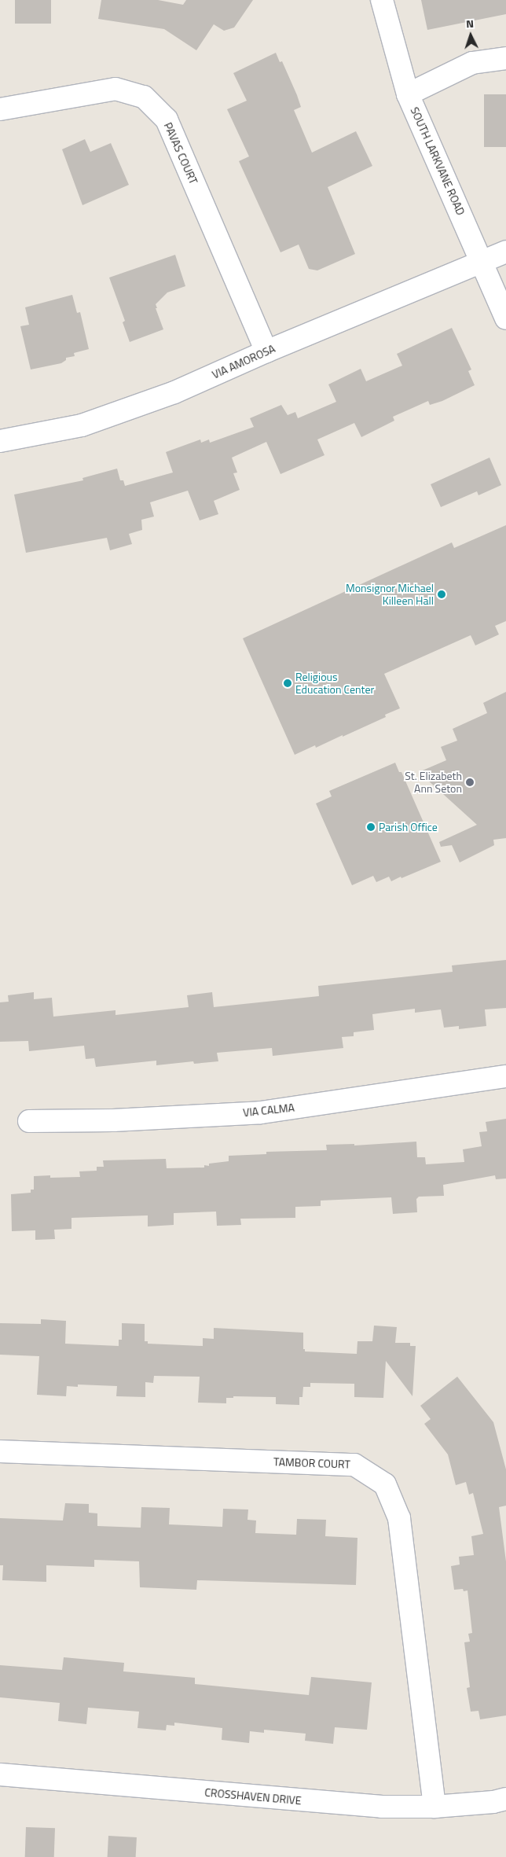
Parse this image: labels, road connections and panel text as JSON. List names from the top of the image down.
{
  "streets": {
    "street": [
      "PAVAS COURT",
      "SOUTH LARKVANE ROAD",
      "VIA AMOROSA",
      "VIA CALMA",
      "TAMBOR COURT",
      "CROSSHAVEN DRIVE"
    ]
  },
  "crossings": [
    ["PAVAS COURT", "VIA AMOROSA"],
    ["SOUTH LARKVANE ROAD", "VIA AMOROSA"],
    ["TAMBOR COURT", "CROSSHAVEN DRIVE"]
  ],
  "places": [
    "Monsignor Michael Killeen Hall",
    "Religious Education Center",
    "St. Elizabeth Ann Seton",
    "Parish Office"
  ],
  "north": "top"
}
